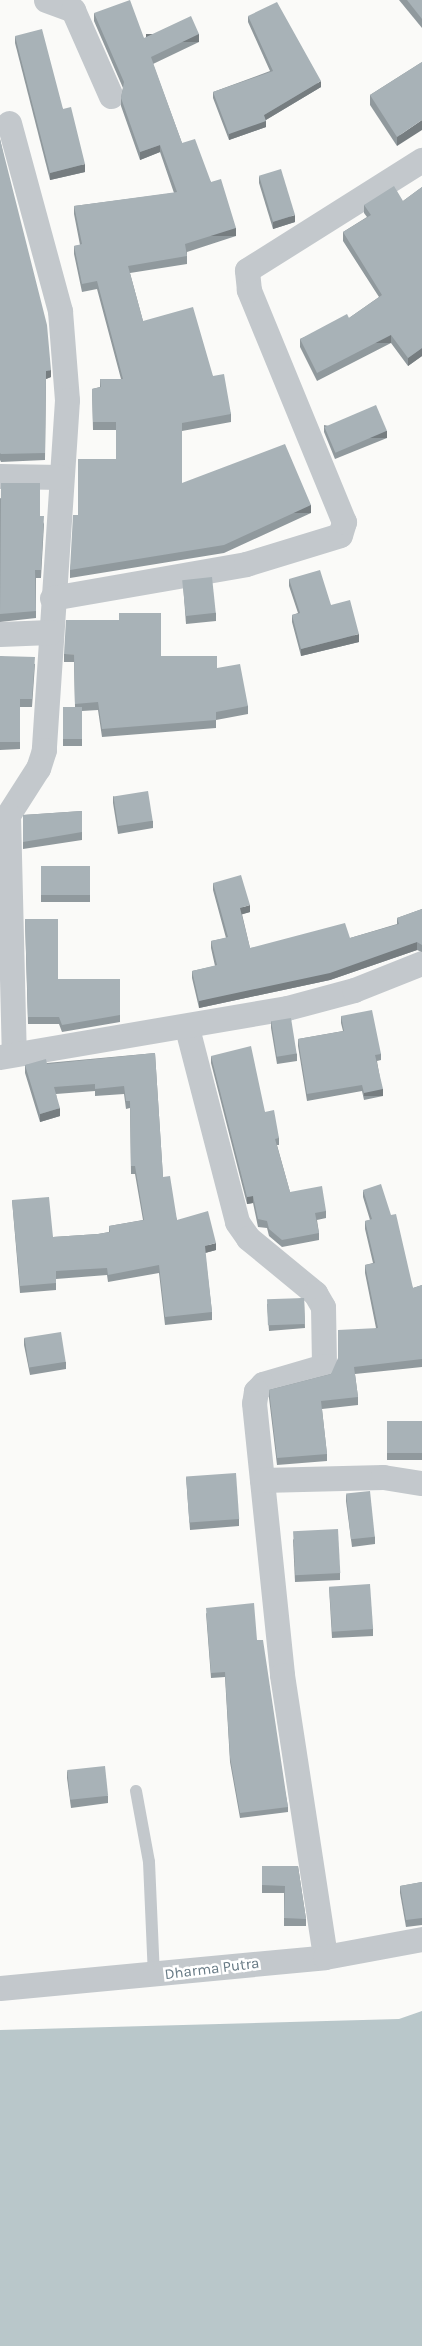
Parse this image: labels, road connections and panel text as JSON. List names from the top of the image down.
{
  "streets": {
    "street": ["Dharma Putra"]
  }
}
